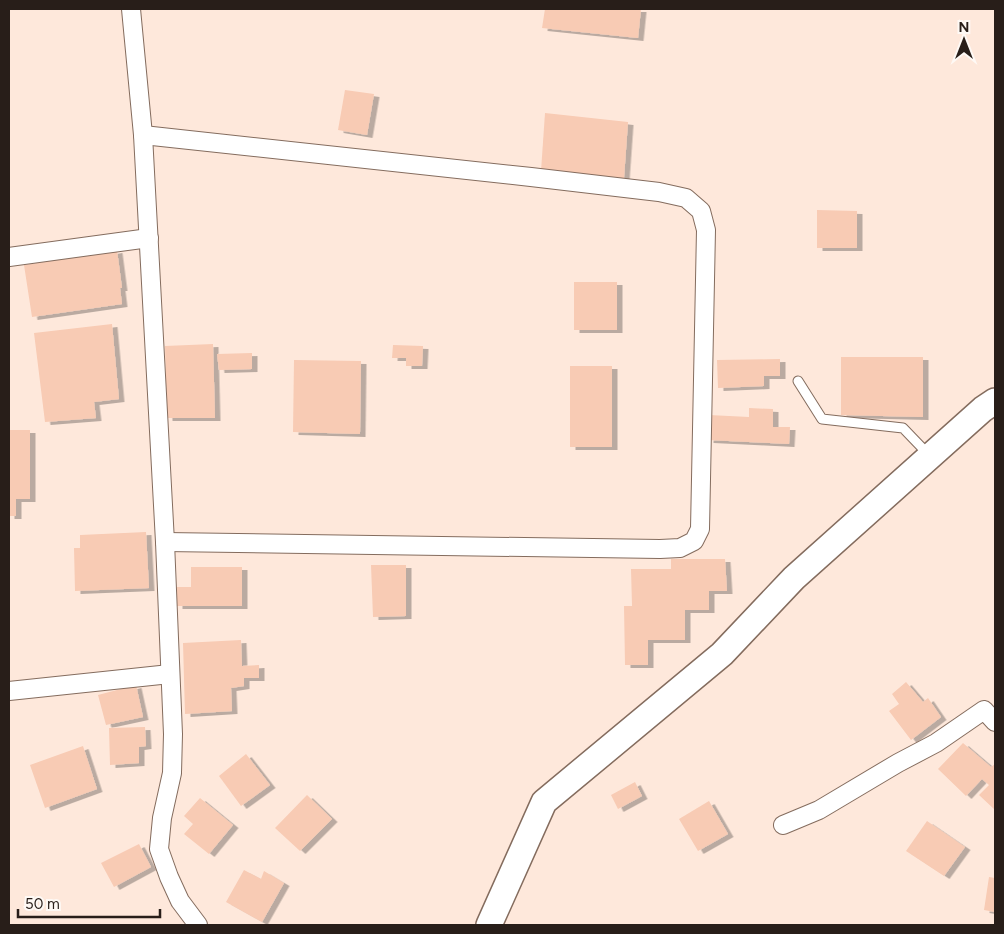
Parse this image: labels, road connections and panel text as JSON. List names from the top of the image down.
{
  "scale_bar": "50 m",
  "north": "top"
}
